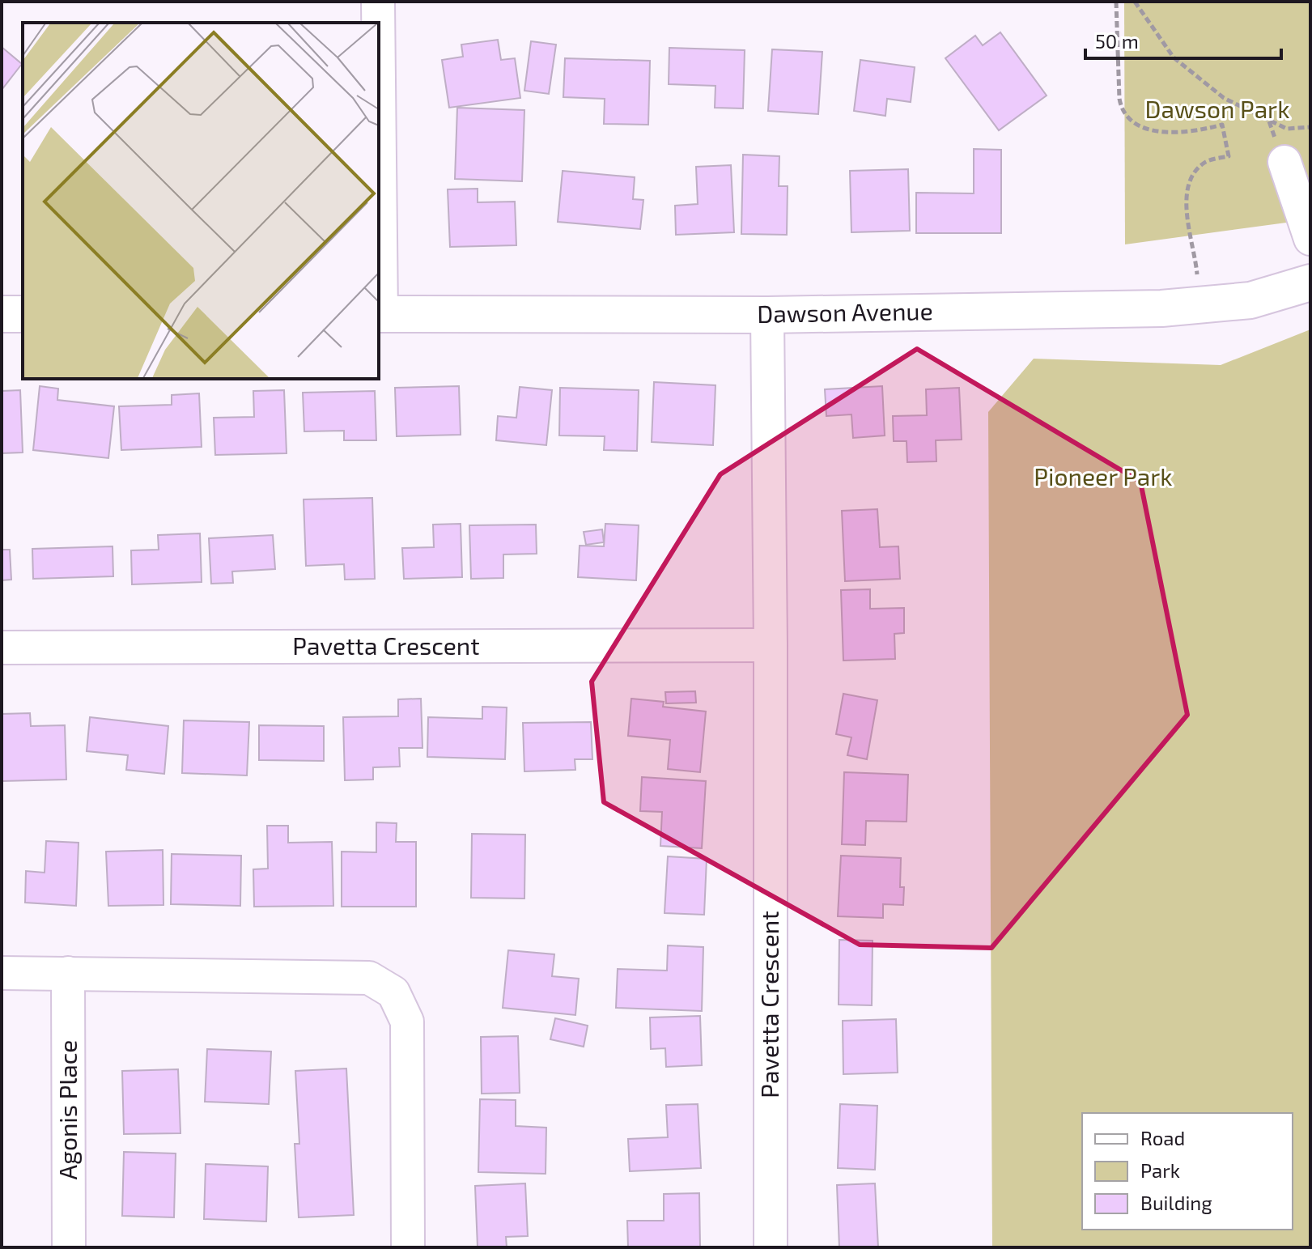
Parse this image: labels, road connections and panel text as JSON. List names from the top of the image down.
{
  "streets": {
    "main road": ["Dawson Avenue"],
    "street": ["Pavetta Crescent", "Agonis Place"]
  },
  "crossings": [
    ["Dawson Avenue", "Pavetta Crescent"]
  ],
  "parks": ["Dawson Park", "Pioneer Park"],
  "legend": ["Road", "Park", "Building"],
  "scale_bar": "50 m"
}
